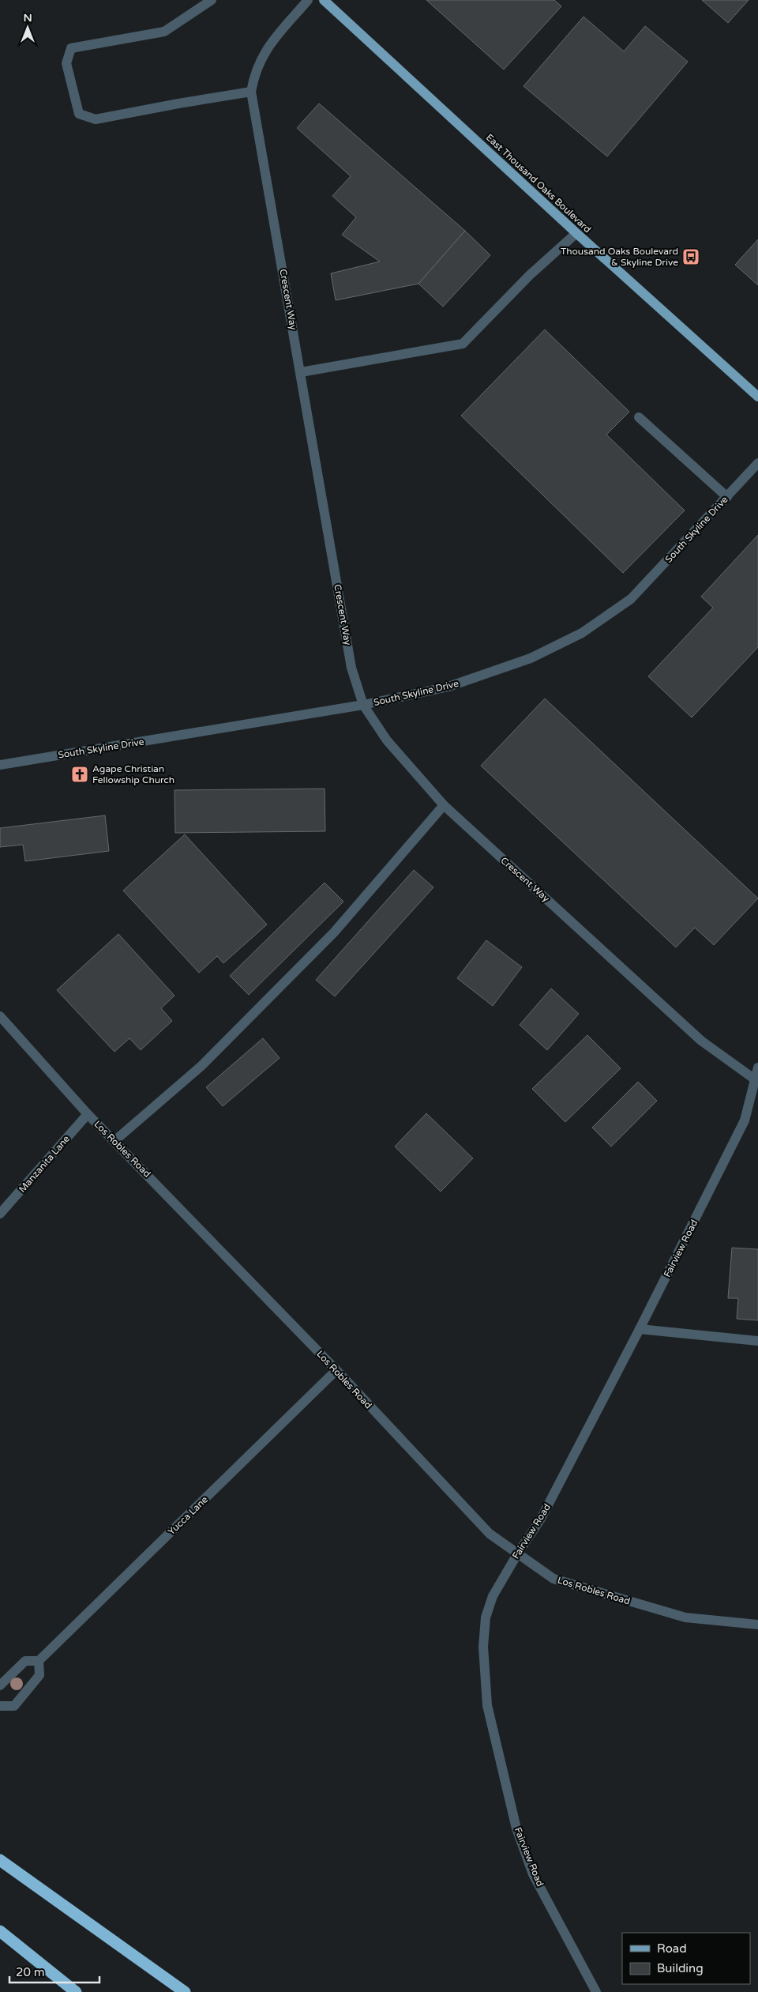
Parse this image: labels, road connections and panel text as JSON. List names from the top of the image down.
{
  "streets": {
    "main road": ["East Thousand Oaks Boulevard"],
    "street": [
      "Crescent Way",
      "South Skyline Drive",
      "Los Robles Road",
      "Manzanita Lane",
      "Fairview Road",
      "Yucca Lane"
    ]
  },
  "crossings": [
    ["Crescent Way", "South Skyline Drive"],
    ["Crescent Way", "Fairview Road"],
    ["Los Robles Road", "Manzanita Lane"],
    ["Los Robles Road", "Fairview Road"],
    ["Los Robles Road", "Yucca Lane"]
  ],
  "places": {
    "bus stop": ["Thousand Oaks Boulevard & Skyline Drive"],
    "church": ["Agape Christian Fellowship Church"]
  },
  "legend": ["Road", "Building"],
  "scale_bar": "20 m",
  "north": "top"
}
